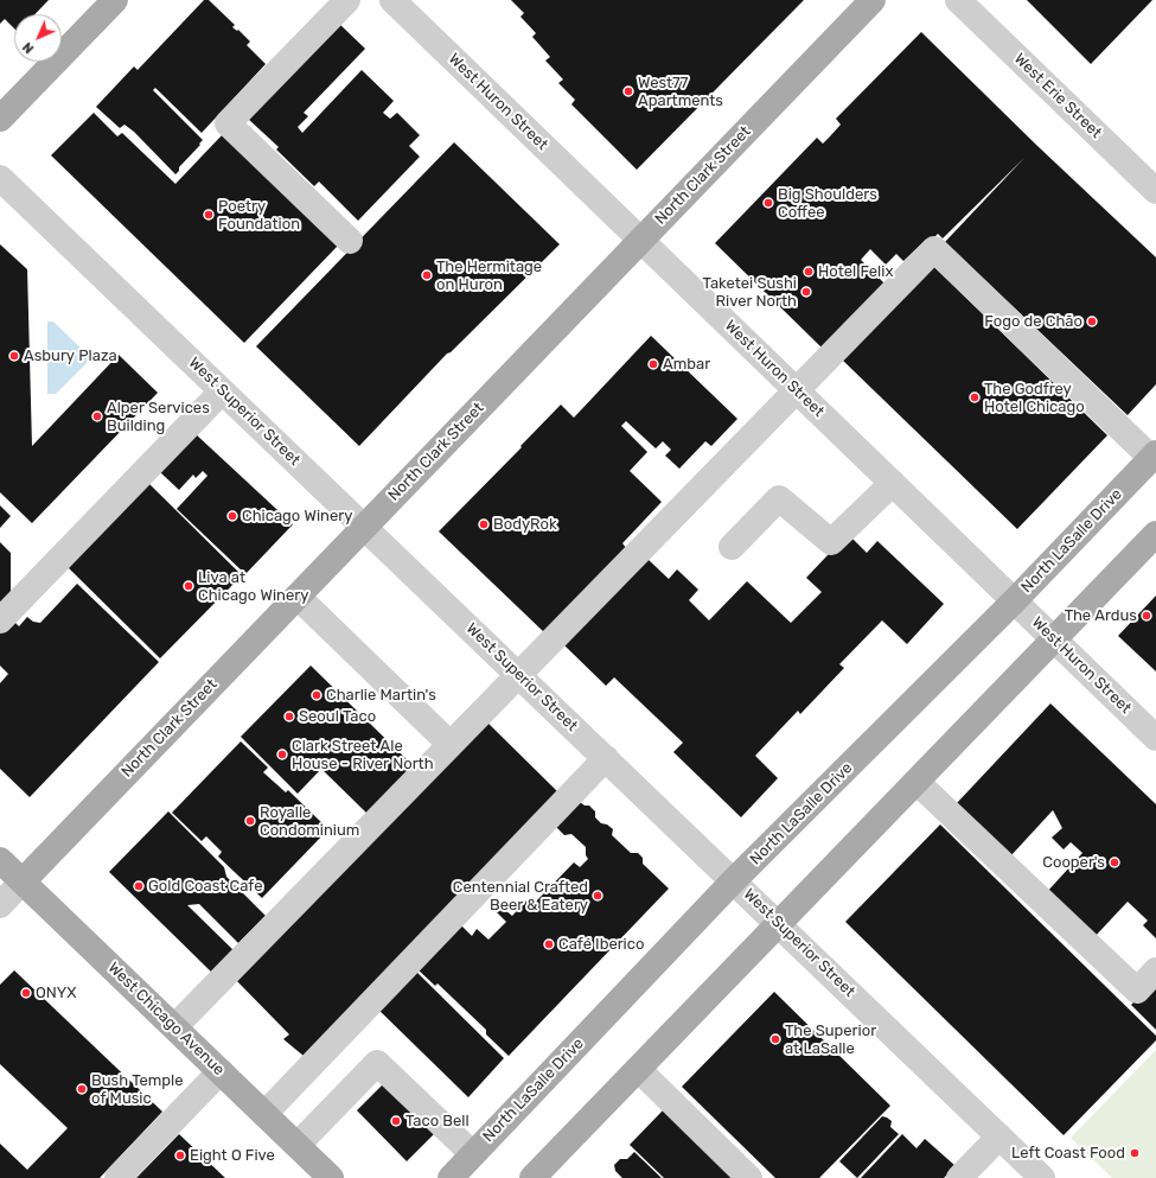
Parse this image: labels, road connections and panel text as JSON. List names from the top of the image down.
{
  "streets": {
    "main road": ["North Clark Street", "North LaSalle Drive", "West Chicago Avenue"],
    "street": ["West Erie Street", "West Huron Street", "West Superior Street"]
  },
  "crossings": [
    ["West Huron Street", "North Clark Street"],
    ["West Huron Street", "North LaSalle Drive"],
    ["North Clark Street", "West Superior Street"],
    ["North Clark Street", "West Chicago Avenue"],
    ["West Superior Street", "North LaSalle Drive"]
  ],
  "places": [
    "West77 Apartments",
    "Big Shoulders Coffee",
    "Poetry Foundation",
    "Hotel Felix",
    "The Hermitage on Huron",
    "Taketei Sushi River North",
    "Fogo de Chão",
    "Asbury Plaza",
    "Ambar",
    "The Godfrey Hotel Chicago",
    "Alper Services Building",
    "Chicago Winery",
    "BodyRok",
    "Liva at Chicago Winery",
    "The Ardus",
    "Charlie Martin's",
    "Seoul Taco",
    "Clark Street Ale House - River North",
    "Royalle Condominium",
    "Cooper's",
    "Gold Coast Cafe",
    "Centennial Crafted Beer & Eatery",
    "Café Iberico",
    "ONYX",
    "The Superior at LaSalle",
    "Bush Temple of Music",
    "Taco Bell",
    "Left Coast Food",
    "Eight O Five"
  ],
  "north": "bottom left"
}
